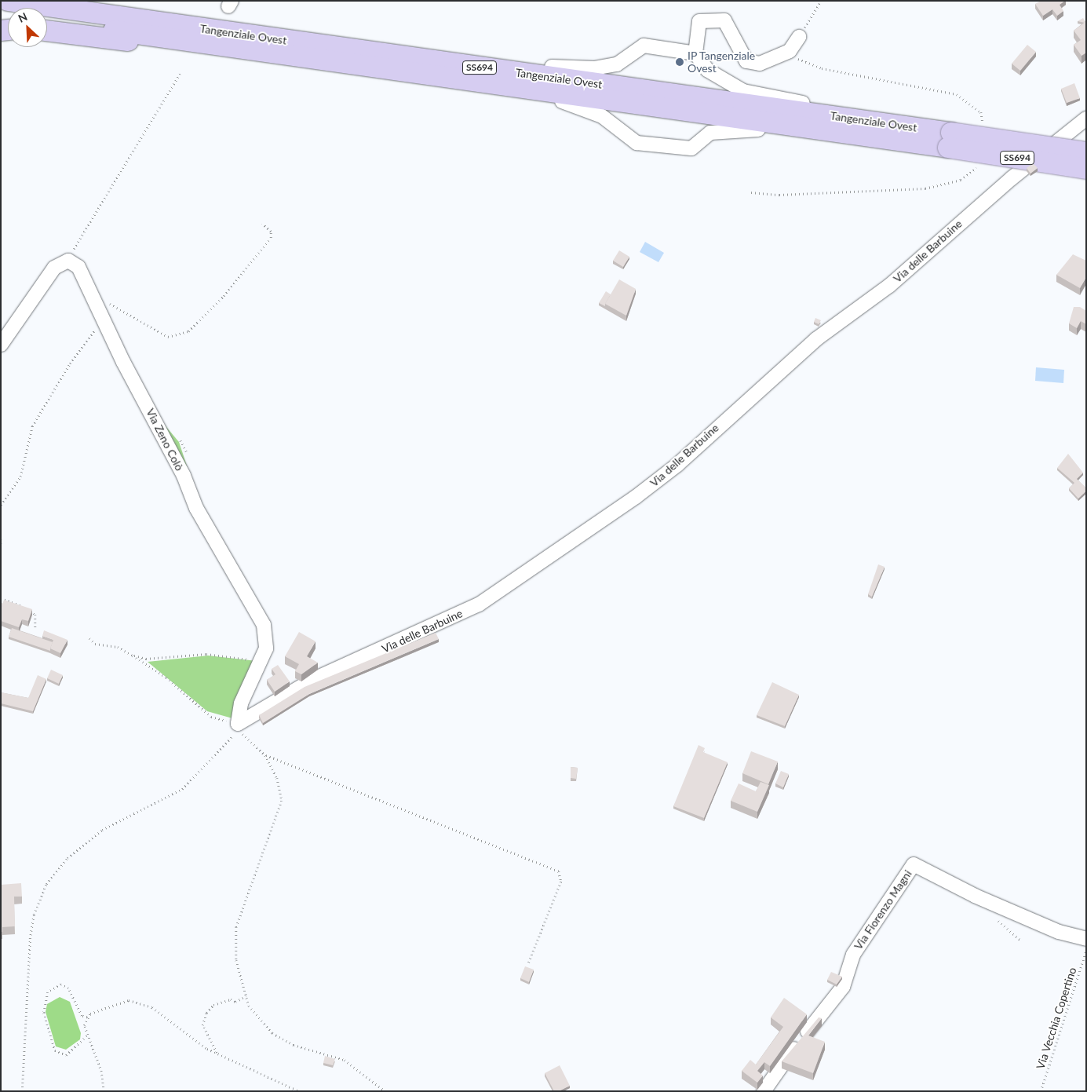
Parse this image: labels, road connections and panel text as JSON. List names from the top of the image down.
{
  "streets": {
    "highway": ["Tangenziale Ovest", "SS694"],
    "street": ["Via delle Barbuine", "Via Zeno Colò", "Via Fiorenzo Magni"],
    "path": ["Via Vecchia Copertino"]
  },
  "crossings": [
    ["Via delle Barbuine", "Via Zeno Colò"]
  ],
  "places": ["IP Tangenziale Ovest"],
  "north": "top left"
}
